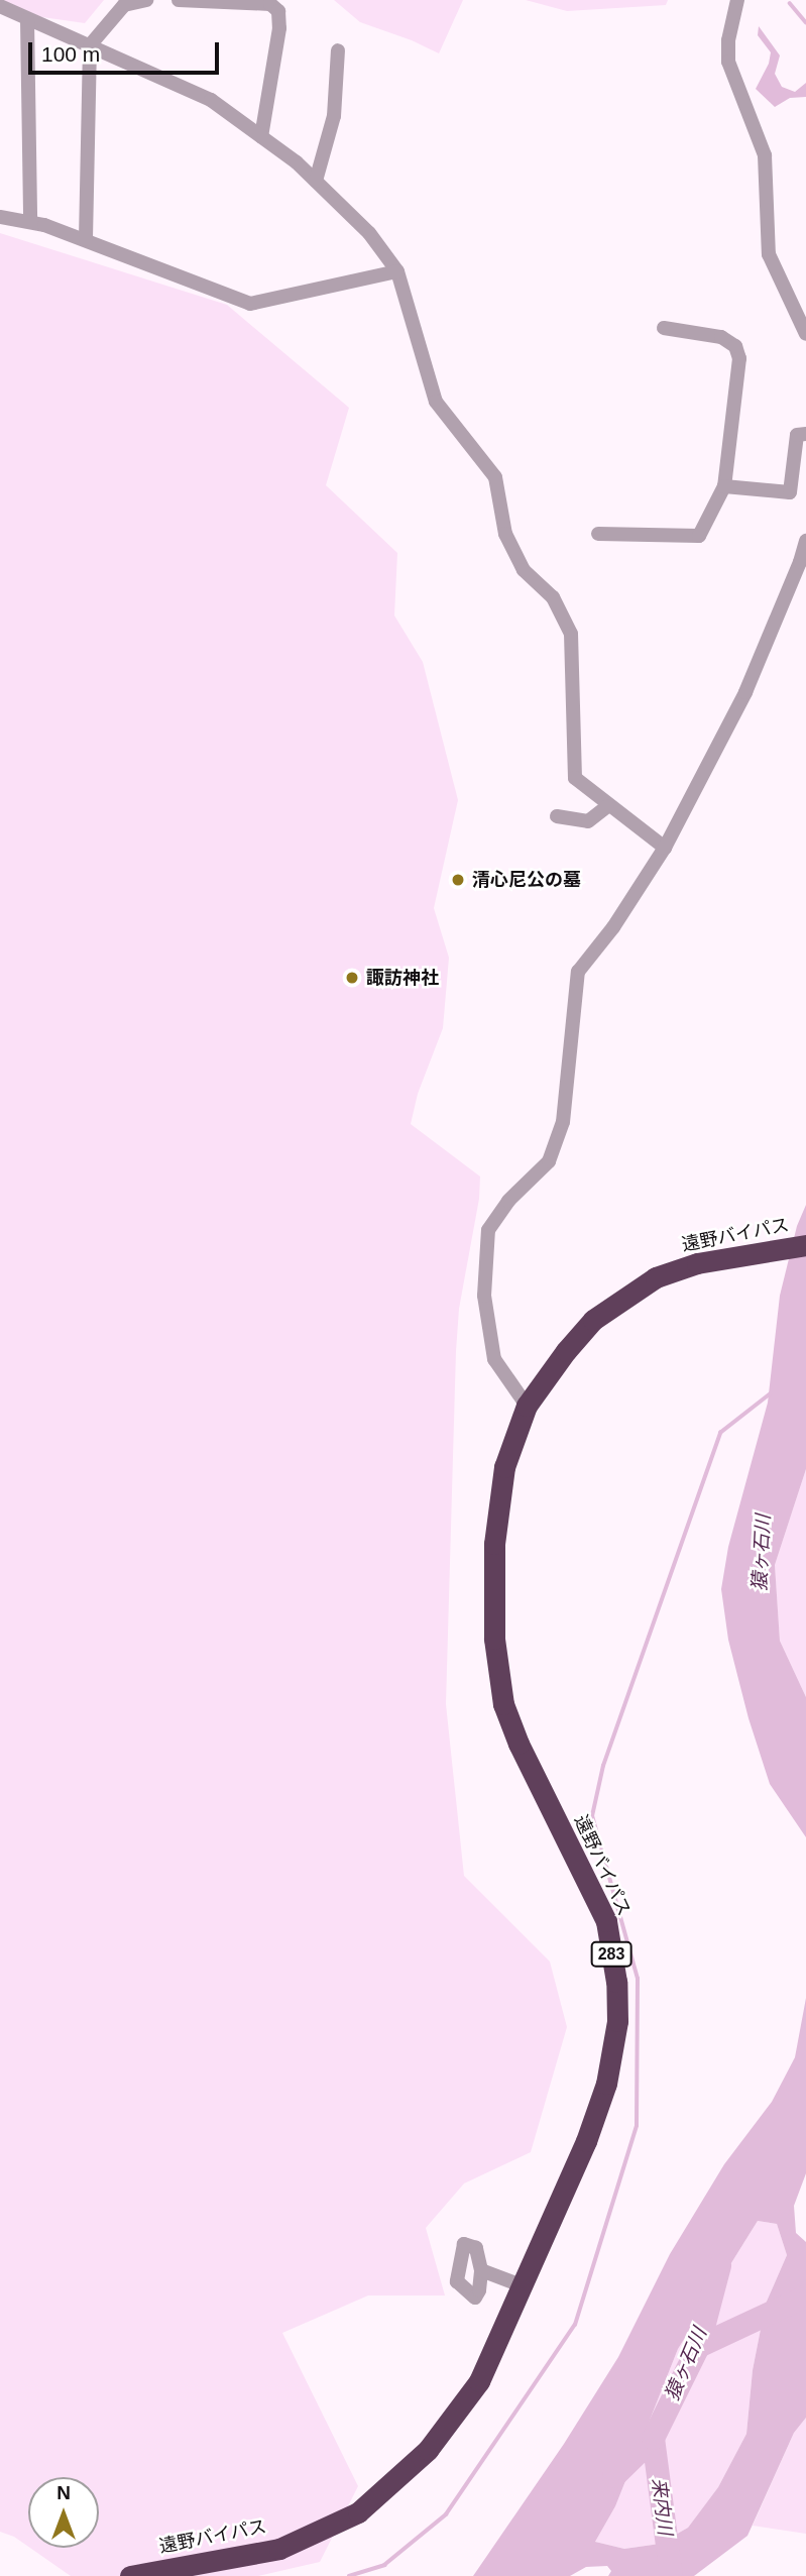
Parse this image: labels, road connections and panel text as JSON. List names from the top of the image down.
{
  "streets": {
    "highway": ["遠野バイパス", "283"]
  },
  "water": ["猿ヶ石川", "来内川"],
  "places": ["清心尼公の墓", "諏訪神社"],
  "scale_bar": "100 m",
  "north": "top"
}
